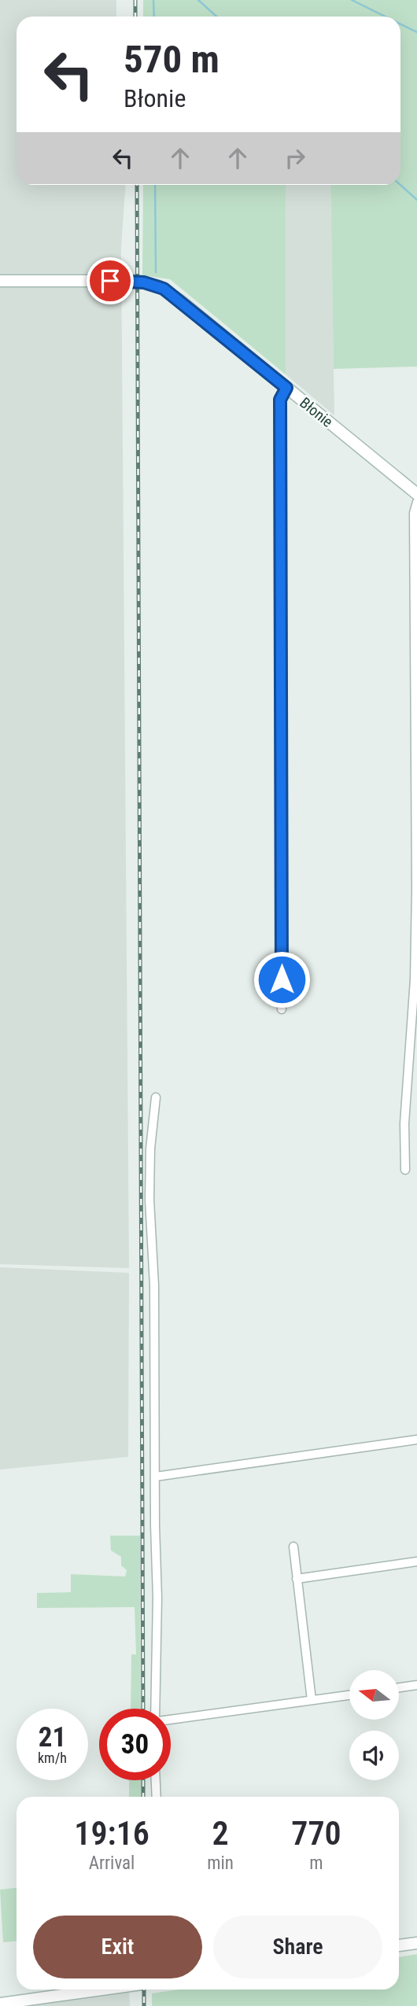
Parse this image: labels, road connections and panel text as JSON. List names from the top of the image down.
{
  "streets": {
    "street": ["Błonie"]
  },
  "north": "left",
  "page": {
    "turn": ["570 m", "Błonie"],
    "speed": "21 km/h",
    "limit": "30",
    "eta": [
      "19:16",
      "Arrival",
      "2",
      "min",
      "770",
      "m"
    ],
    "buttons": ["Exit", "Share"]
  }
}
